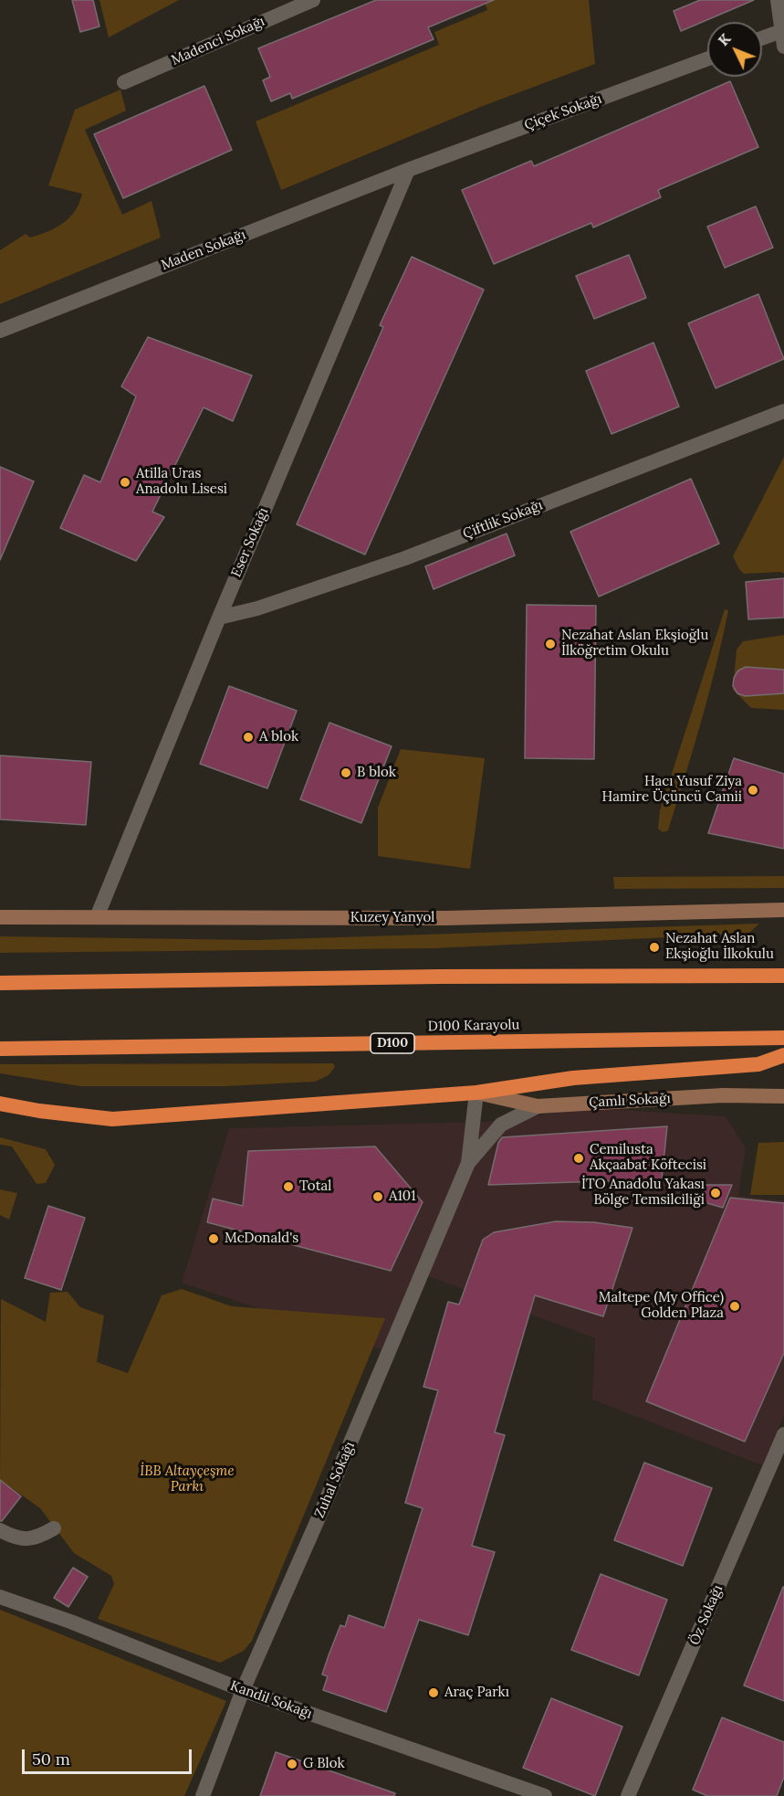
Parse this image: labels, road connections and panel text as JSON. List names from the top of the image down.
{
  "streets": {
    "highway": ["D100 Karayolu", "D100"],
    "main road": ["Kuzey Yanyol", "Çamlı Sokağı"],
    "street": [
      "Madenci Sokağı",
      "Çiçek Sokağı",
      "Maden Sokağı",
      "Çiftlik Sokağı",
      "Eser Sokağı",
      "Zuhal Sokağı",
      "Öz Sokağı",
      "Kandil Sokağı"
    ]
  },
  "crossings": [
    ["Çiçek Sokağı", "Maden Sokağı"],
    ["Çiçek Sokağı", "Eser Sokağı"],
    ["Maden Sokağı", "Eser Sokağı"],
    ["Çiftlik Sokağı", "Eser Sokağı"],
    ["Eser Sokağı", "Kuzey Yanyol"],
    ["Çamlı Sokağı", "Zuhal Sokağı"],
    ["Zuhal Sokağı", "Kandil Sokağı"]
  ],
  "parks": ["İBB Altayçeşme Parkı"],
  "places": [
    "Atilla Uras Anadolu Lisesi",
    "Nezahat Aslan Ekşioğlu İlköğretim Okulu",
    "A blok",
    "B blok",
    "Hacı Yusuf Ziya Hamire Üçüncü Camii",
    "Nezahat Aslan Ekşioğlu İlkokulu",
    "Cemilusta Akçaabat Köftecisi",
    "Total",
    "İTO Anadolu Yakası Bölge Temsilciliği",
    "A101",
    "McDonald's",
    "Maltepe (My Office) Golden Plaza",
    "Araç Parkı",
    "G Blok"
  ],
  "scale_bar": "50 m",
  "north": "top left"
}
